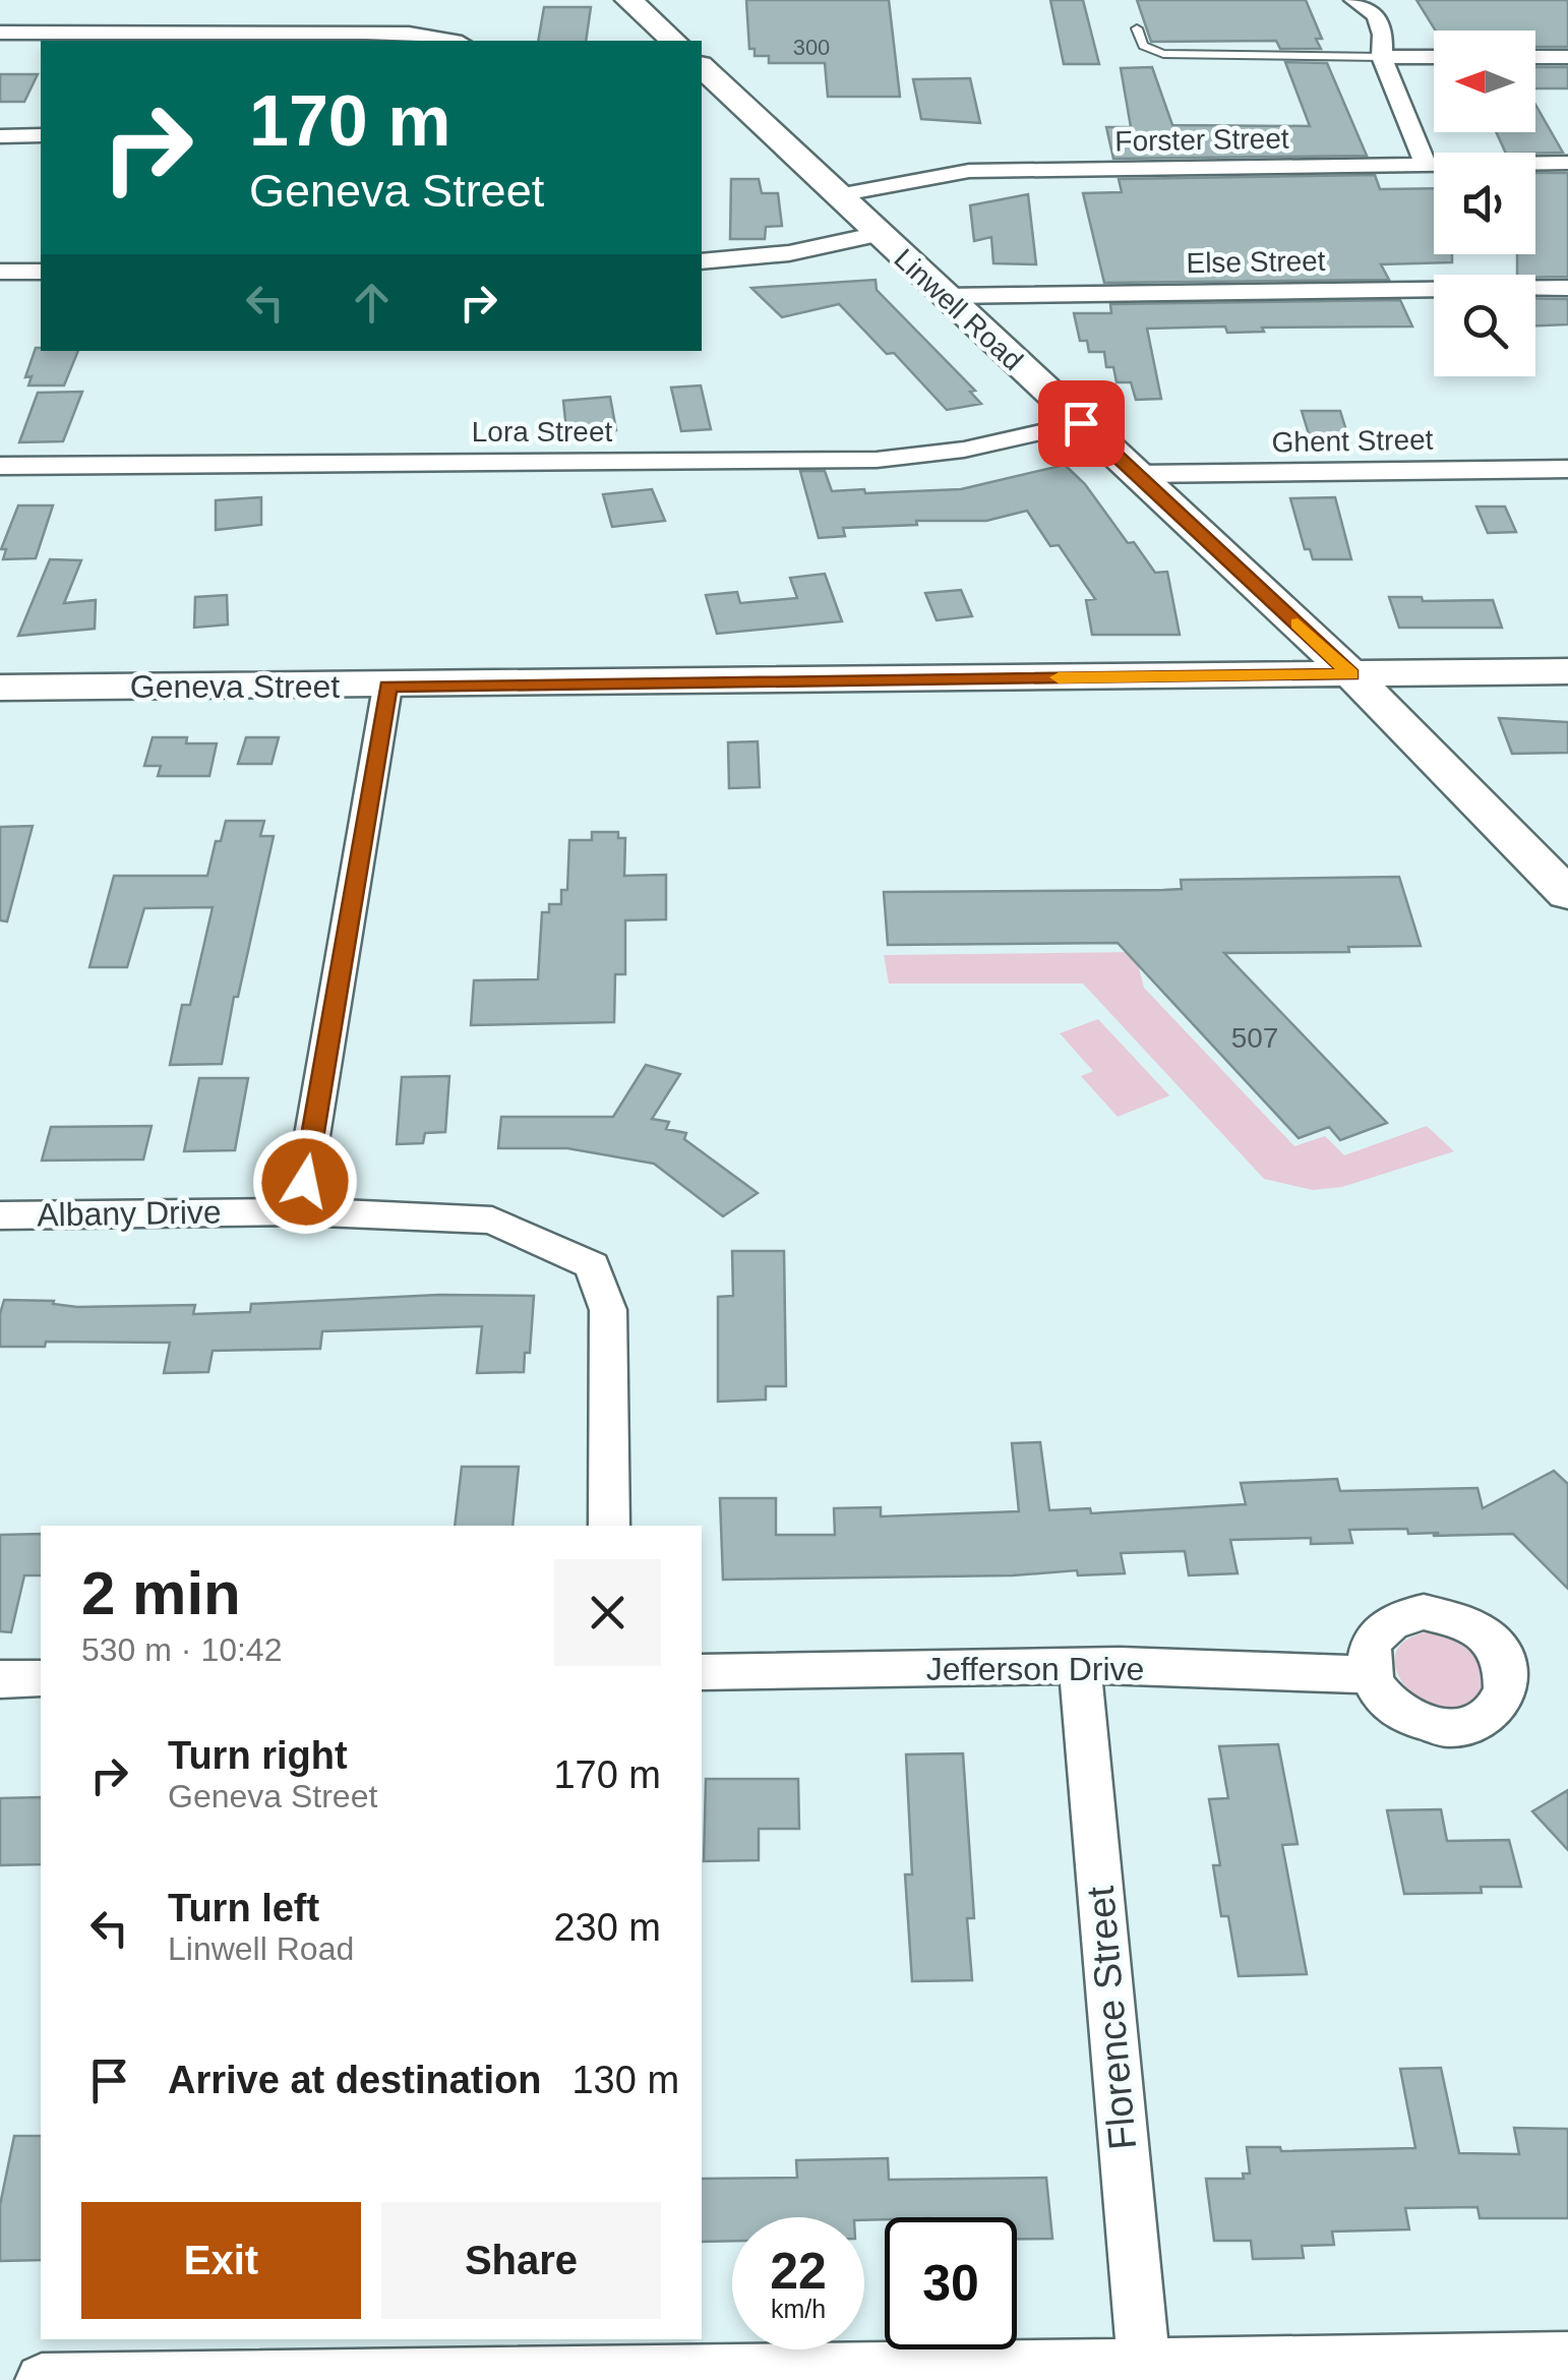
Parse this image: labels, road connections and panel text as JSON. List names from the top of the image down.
{
  "streets": {
    "main road": ["Linwell Road", "Geneva Street"],
    "street": [
      "Forster Street",
      "Else Street",
      "Lora Street",
      "Ghent Street",
      "Albany Drive",
      "Jefferson Drive",
      "Florence Street"
    ]
  },
  "crossings": [
    ["Forster Street", "Linwell Road"],
    ["Else Street", "Linwell Road"],
    ["Linwell Road", "Lora Street"],
    ["Linwell Road", "Ghent Street"],
    ["Linwell Road", "Geneva Street"],
    ["Jefferson Drive", "Florence Street"]
  ],
  "house_numbers": ["300", "507"],
  "north": "left",
  "page": {
    "turn": ["170 m", "Geneva Street"],
    "heading": ["2 min", "530 m · 10:42"],
    "list": [
      {
        "name": "Turn right",
        "note": "Geneva Street",
        "value": "170 m"
      },
      {
        "name": "Turn left",
        "note": "Linwell Road",
        "value": "230 m"
      },
      {
        "name": "Arrive at destination",
        "value": "130 m"
      }
    ],
    "buttons": ["Exit", "Share"],
    "speed": "22 km/h",
    "limit": "30"
  }
}
